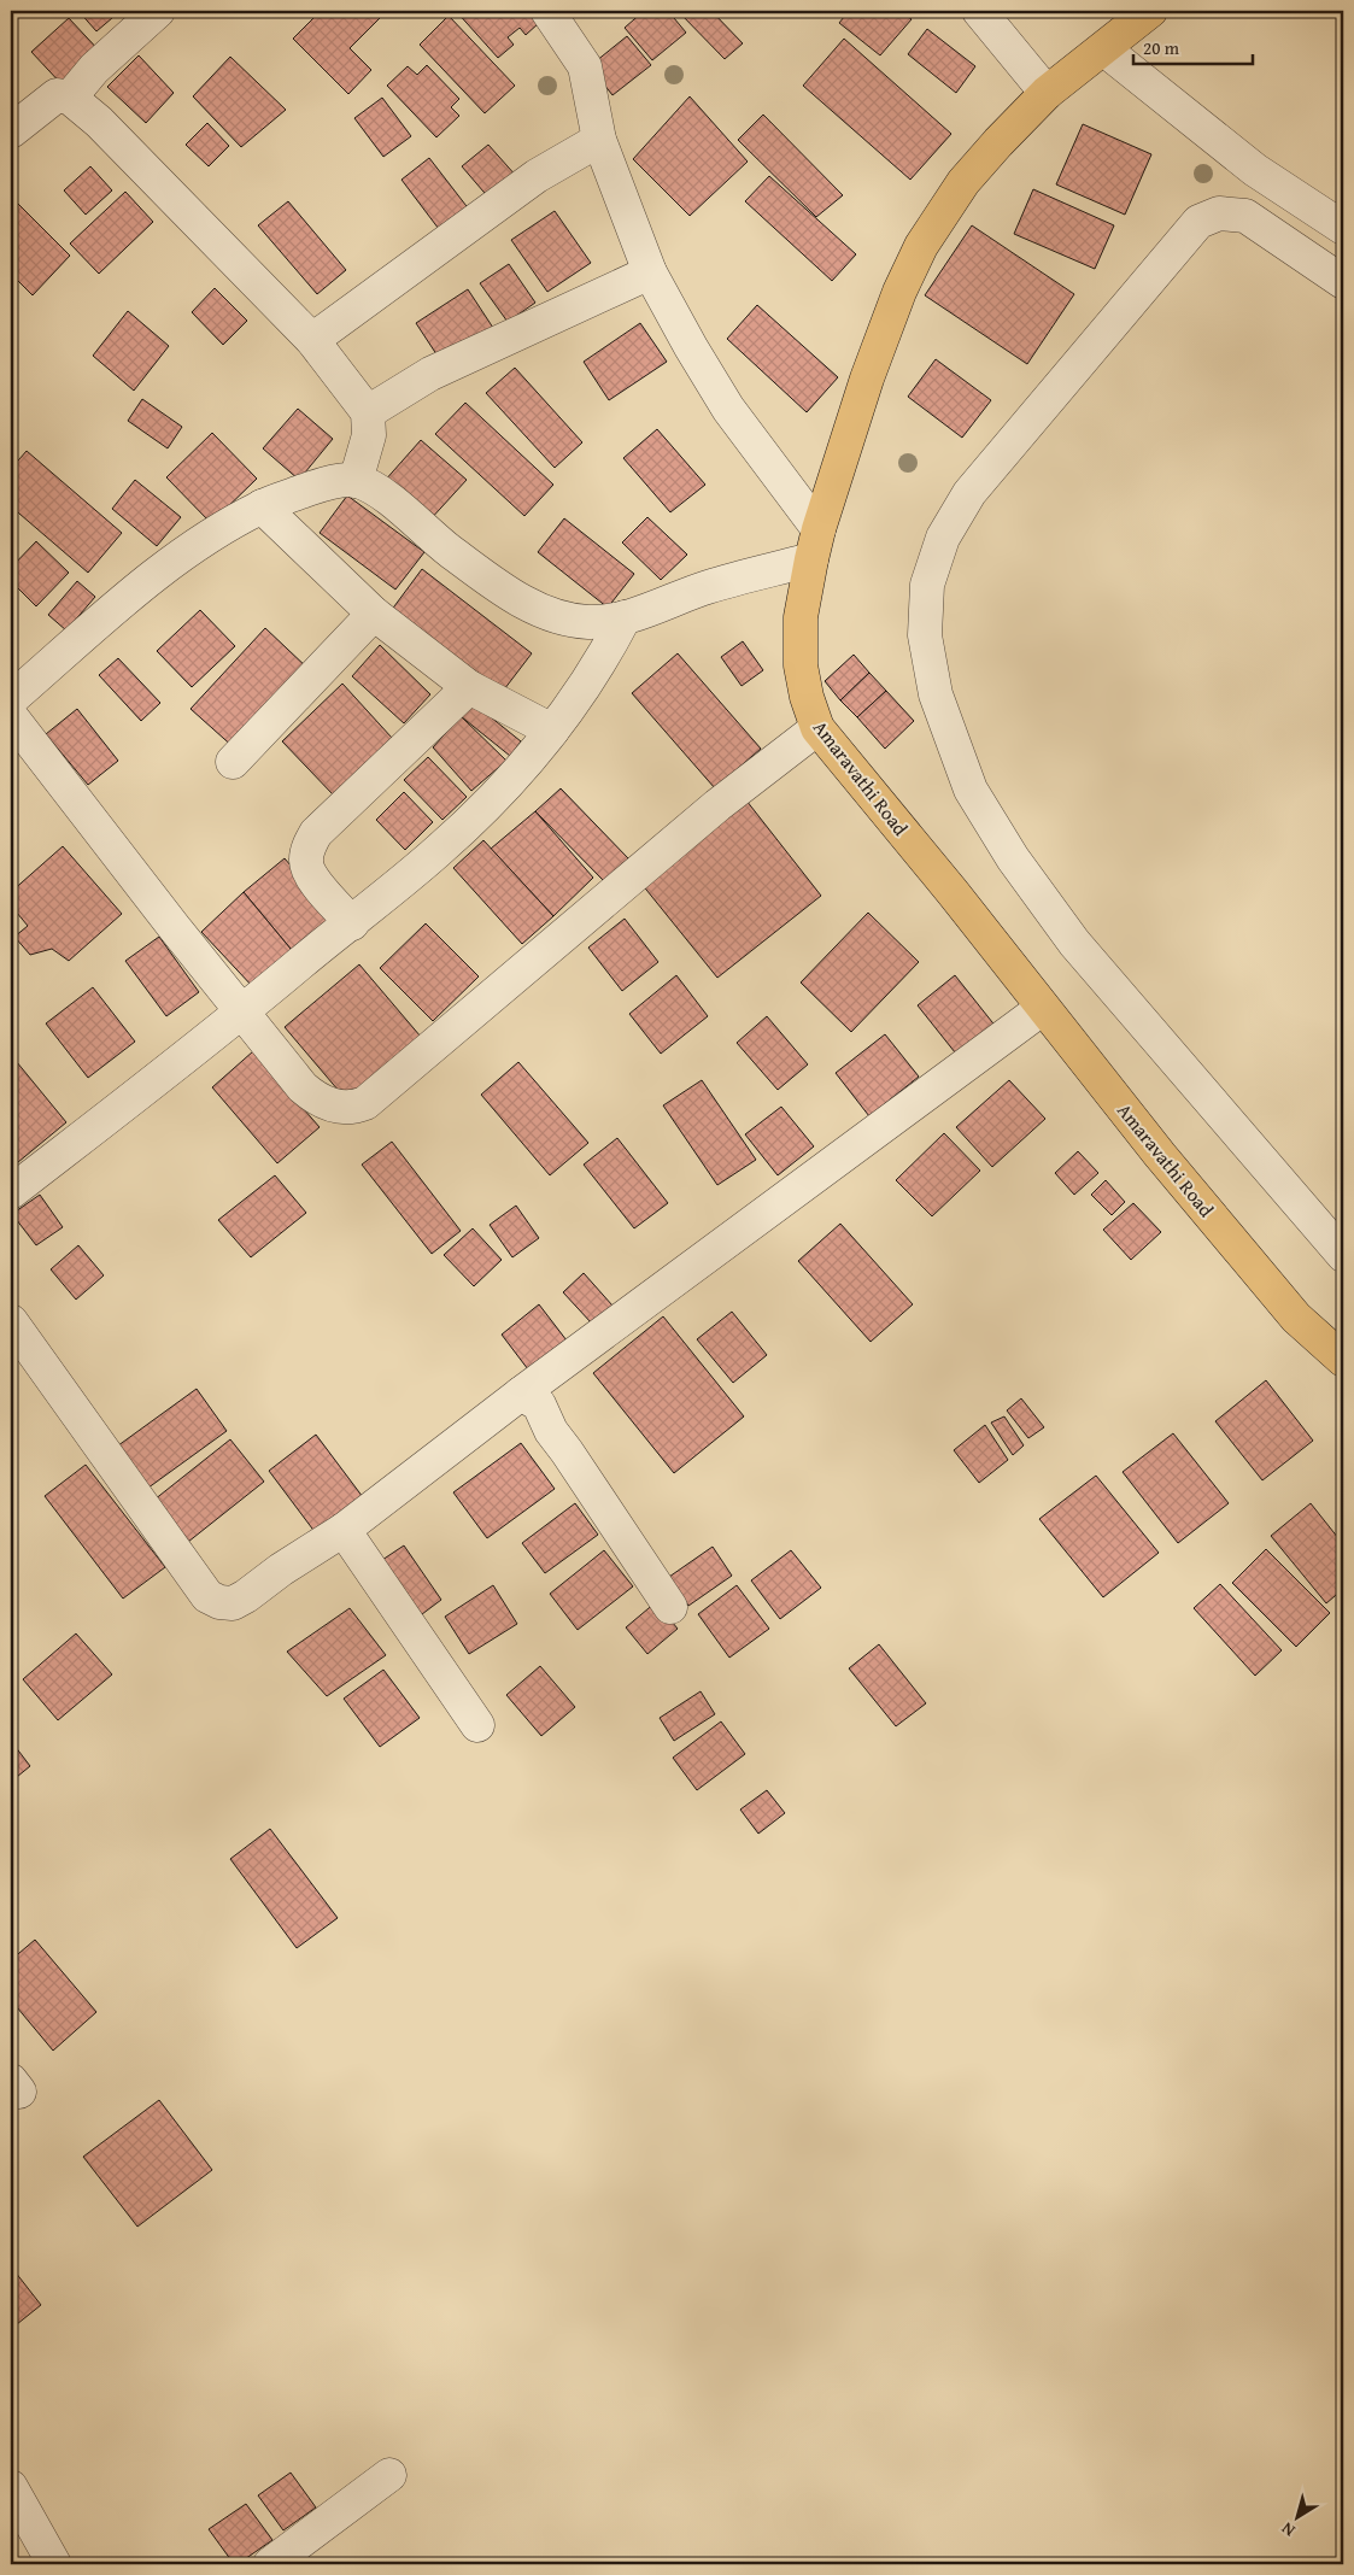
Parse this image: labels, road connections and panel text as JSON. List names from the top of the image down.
{
  "streets": {
    "main road": ["Amaravathi Road"]
  },
  "scale_bar": "20 m",
  "north": "bottom left"
}
